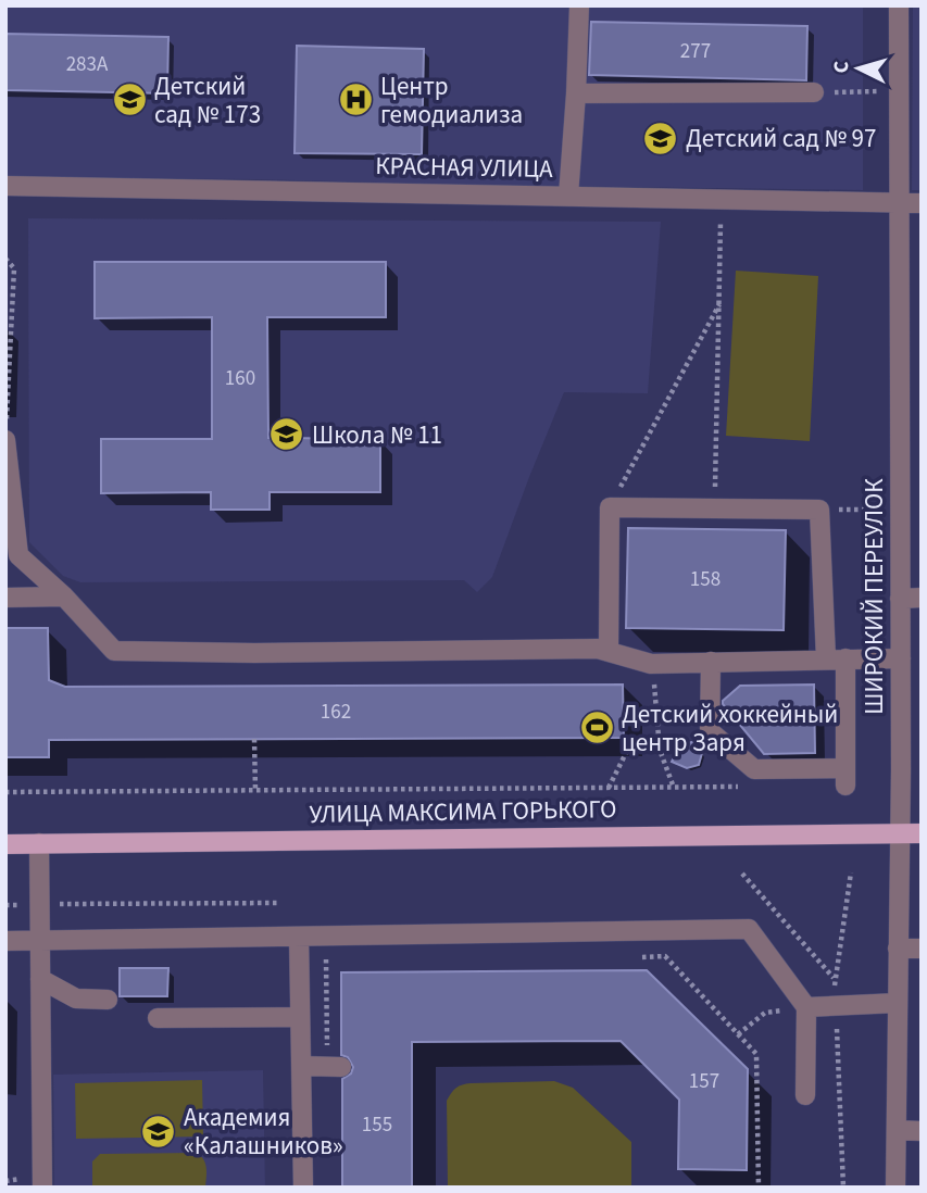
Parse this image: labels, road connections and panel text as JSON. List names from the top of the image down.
{
  "streets": {
    "main road": ["УЛИЦА МАКСИМА ГОРЬКОГО"],
    "street": ["КРАСНАЯ УЛИЦА", "ШИРОКИЙ ПЕРЕУЛОК"]
  },
  "crossings": [
    ["КРАСНАЯ УЛИЦА", "ШИРОКИЙ ПЕРЕУЛОК"],
    ["ШИРОКИЙ ПЕРЕУЛОК", "УЛИЦА МАКСИМА ГОРЬКОГО"]
  ],
  "places": {
    "school or university": [
      "Детский сад № 173",
      "Детский сад № 97",
      "Школа № 11",
      "Академия «Калашников»"
    ],
    "hospital": ["Центр гемодиализа"],
    "sports": ["Детский хоккейный центр Заря"]
  },
  "house_numbers": [
    "277",
    "283А",
    "160",
    "158",
    "162",
    "157",
    "155"
  ],
  "north": "left"
}
